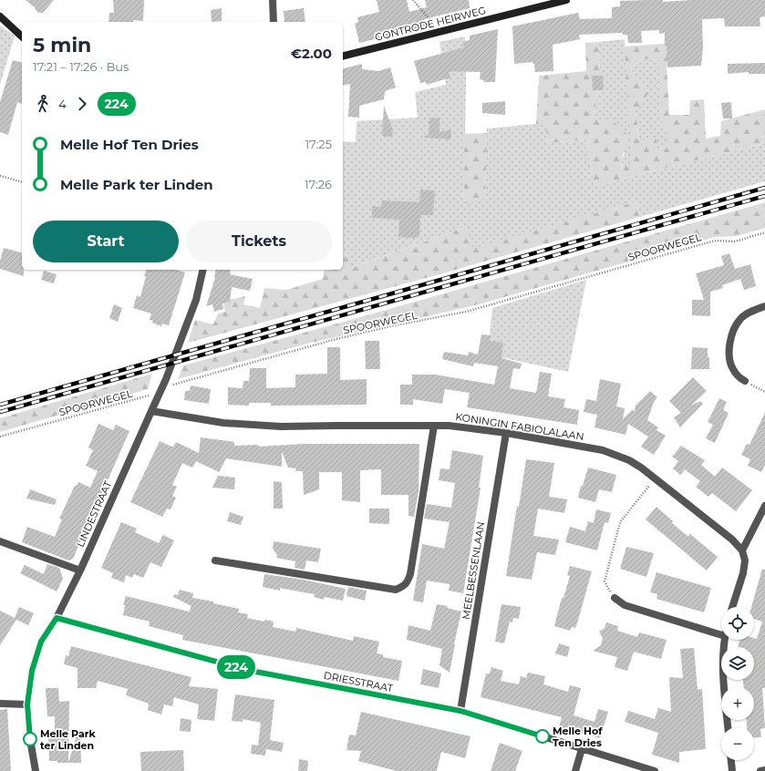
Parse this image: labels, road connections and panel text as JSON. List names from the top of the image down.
{
  "streets": {
    "street": [
      "GONTRODE HEIRWEG",
      "KONINGIN FABIOLALAAN",
      "LINDESTRAAT",
      "MEELBESSENLAAN",
      "DRIESSTRAAT"
    ],
    "path": ["SPOORWEGEL"]
  },
  "crossings": [
    ["SPOORWEGEL", "LINDESTRAAT"],
    ["KONINGIN FABIOLALAAN", "LINDESTRAAT"],
    ["KONINGIN FABIOLALAAN", "MEELBESSENLAAN"],
    ["LINDESTRAAT", "DRIESSTRAAT"],
    ["MEELBESSENLAAN", "DRIESSTRAAT"]
  ],
  "places": ["Melle Hof Ten Dries", "Melle Park ter Linden"],
  "lines": ["bus line 224"],
  "page": {
    "on_map": "224",
    "heading": ["5 min", "17:21 – 17:26 · Bus", "€2.00"],
    "legs": ["4", "224"],
    "list": [
      {
        "name": "Melle Hof Ten Dries",
        "value": "17:25"
      },
      {
        "name": "Melle Park ter Linden",
        "value": "17:26"
      }
    ],
    "buttons": ["Start", "Tickets"],
    "map_buttons": ["+", "−"]
  }
}
